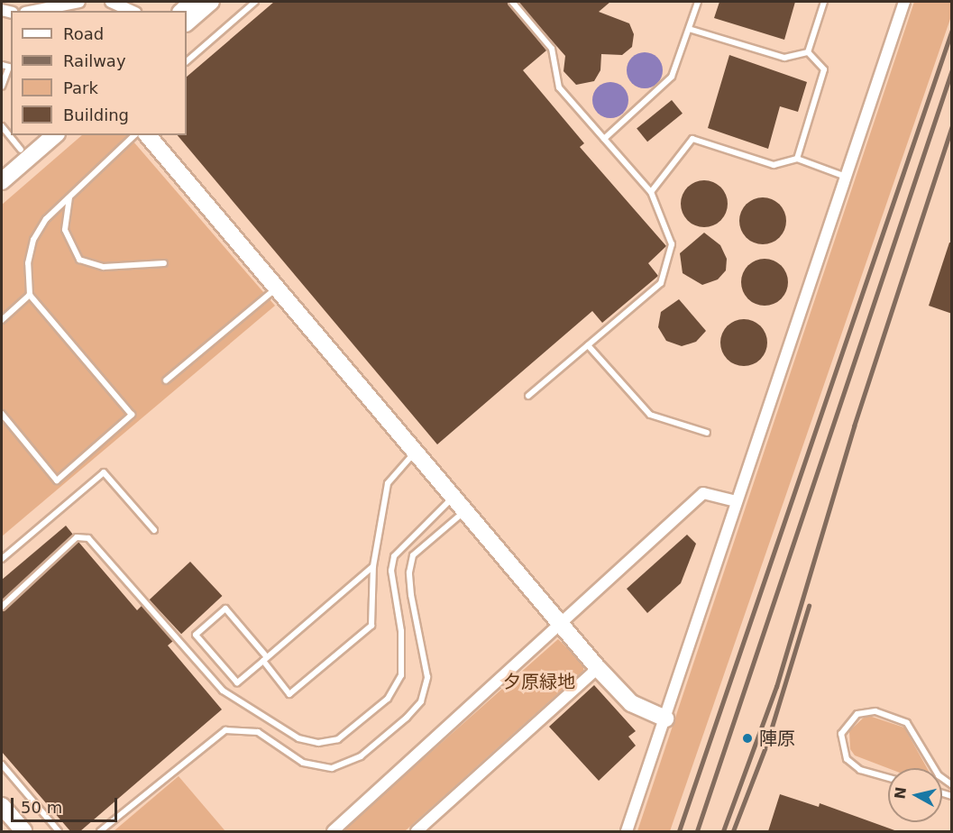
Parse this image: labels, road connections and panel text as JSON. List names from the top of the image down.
{
  "parks": ["夕原緑地"],
  "places": ["陣原"],
  "legend": [
    "Road",
    "Railway",
    "Park",
    "Building"
  ],
  "scale_bar": "50 m",
  "north": "left"
}
